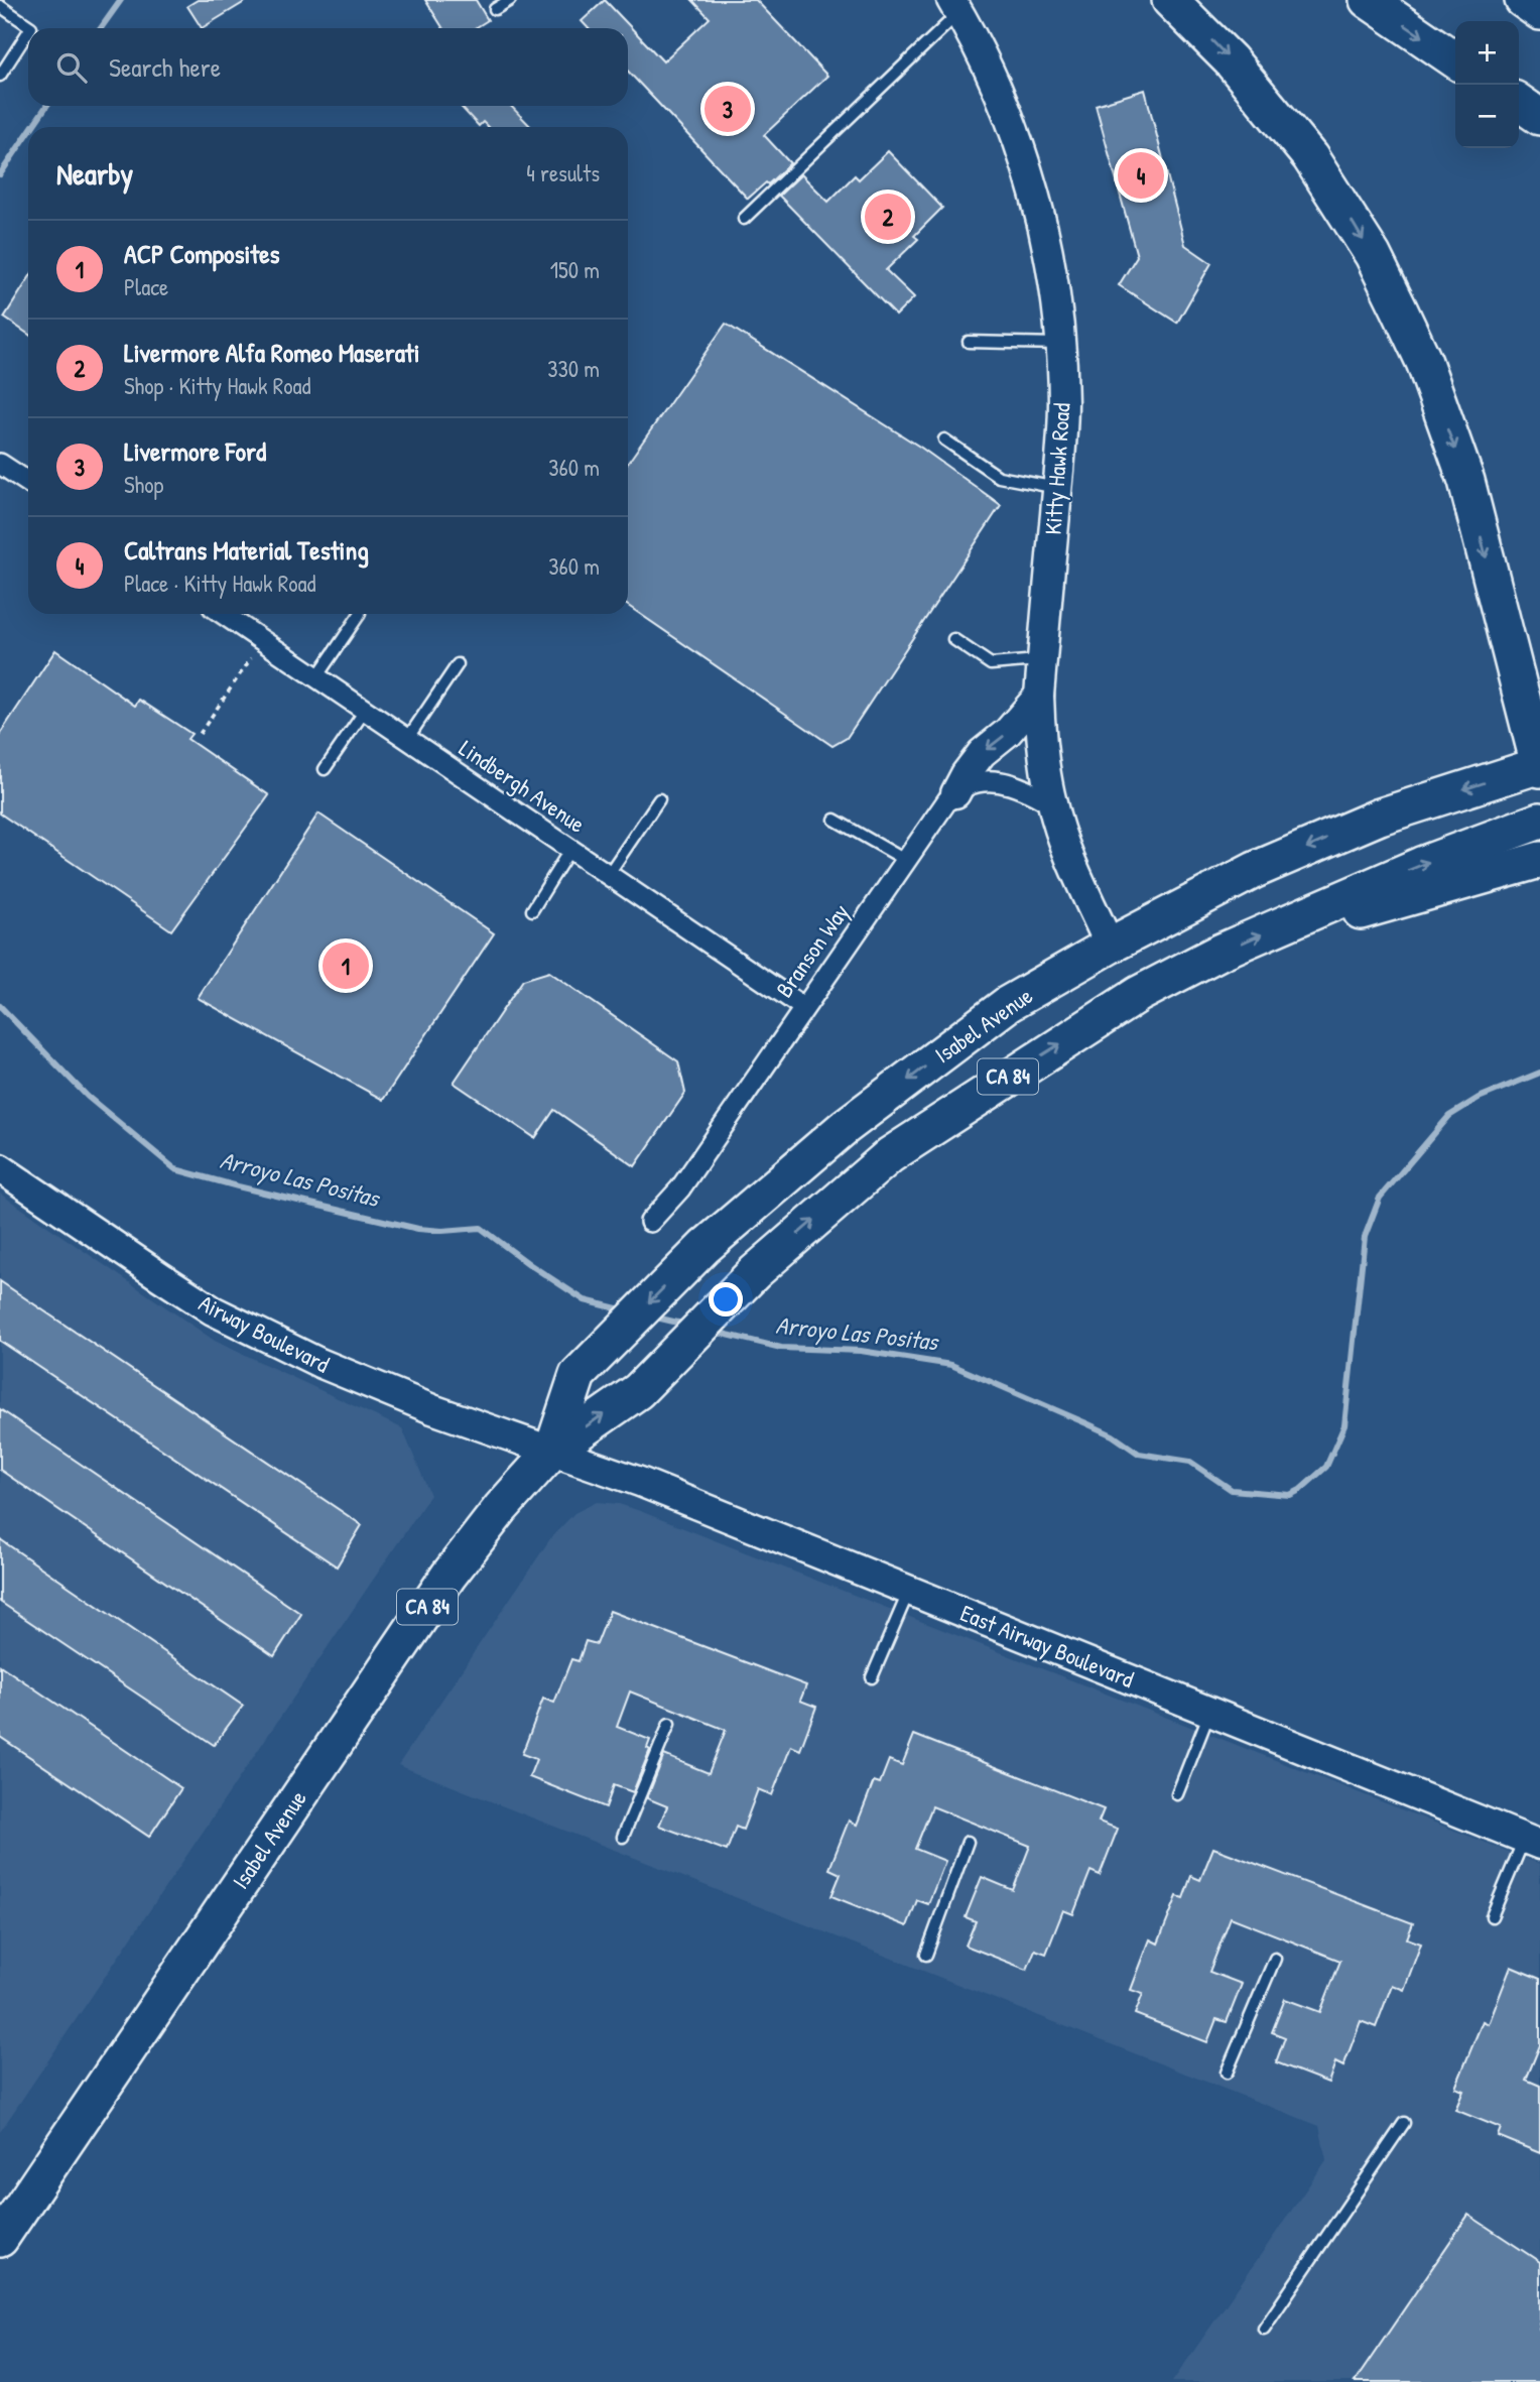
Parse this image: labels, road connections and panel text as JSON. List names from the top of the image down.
{
  "streets": {
    "highway": ["Isabel Avenue", "CA 84"],
    "main road": ["Kitty Hawk Road", "Airway Boulevard", "East Airway Boulevard"],
    "street": ["Lindbergh Avenue", "Branson Way"]
  },
  "crossings": [
    ["Kitty Hawk Road", "Branson Way"],
    ["Kitty Hawk Road", "Isabel Avenue"],
    ["Lindbergh Avenue", "Branson Way"],
    ["Isabel Avenue", "Airway Boulevard"],
    ["Isabel Avenue", "East Airway Boulevard"],
    ["Airway Boulevard", "East Airway Boulevard"]
  ],
  "water": ["Arroyo Las Positas"],
  "page": {
    "map_buttons": ["+", "−"],
    "search": "Search here",
    "pins": [
      "3",
      "4",
      "2",
      "1"
    ],
    "heading": ["Nearby", "4 results"],
    "list": [
      {
        "mark": "1",
        "name": "ACP Composites",
        "note": "Place",
        "value": "150 m"
      },
      {
        "mark": "2",
        "name": "Livermore Alfa Romeo Maserati",
        "note": "Shop · Kitty Hawk Road",
        "value": "330 m"
      },
      {
        "mark": "3",
        "name": "Livermore Ford",
        "note": "Shop",
        "value": "360 m"
      },
      {
        "mark": "4",
        "name": "Caltrans Material Testing",
        "note": "Place · Kitty Hawk Road",
        "value": "360 m"
      }
    ]
  }
}
